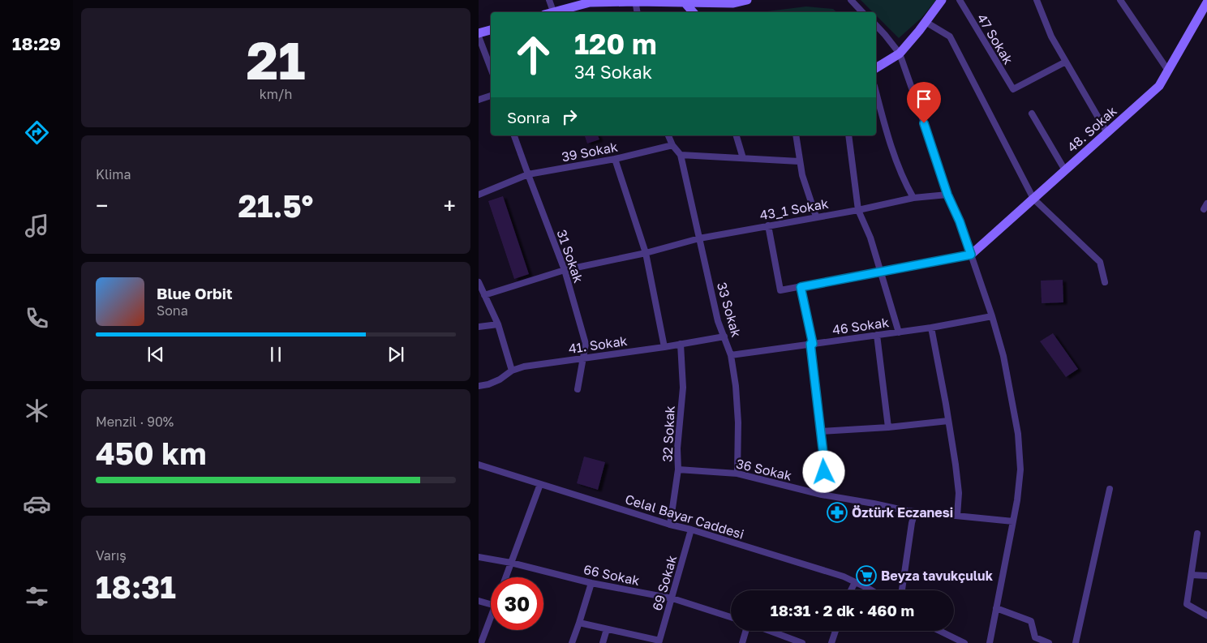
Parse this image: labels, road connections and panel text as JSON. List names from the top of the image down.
{
  "streets": {
    "main road": ["48. Sokak"],
    "street": [
      "47 Sokak",
      "39 Sokak",
      "43_1 Sokak",
      "31 Sokak",
      "33 Sokak",
      "46 Sokak",
      "41. Sokak",
      "32 Sokak",
      "36 Sokak",
      "Celal Bayar Caddesi",
      "66 Sokak",
      "69 Sokak"
    ]
  },
  "crossings": [
    ["39 Sokak", "31 Sokak"],
    ["43_1 Sokak", "31 Sokak"],
    ["43_1 Sokak", "33 Sokak"],
    ["31 Sokak", "41. Sokak"],
    ["33 Sokak", "46 Sokak"],
    ["33 Sokak", "41. Sokak"],
    ["33 Sokak", "36 Sokak"],
    ["41. Sokak", "32 Sokak"],
    ["32 Sokak", "36 Sokak"],
    ["32 Sokak", "Celal Bayar Caddesi"],
    ["Celal Bayar Caddesi", "69 Sokak"],
    ["66 Sokak", "69 Sokak"]
  ],
  "places": {
    "pharmacy": ["Öztürk Eczanesi"],
    "supermarket": ["Beyza tavukçuluk"]
  },
  "page": {
    "tabs": "18:29",
    "tile": [
      ["21", "km/h"],
      "Klima",
      ["Menzil · 90%", "450 km"],
      ["Varış", "18:31"]
    ],
    "turn": ["120 m", "34 Sokak"],
    "then": "Sonra",
    "heat": ["−", "21.5°", "+"],
    "song": ["Blue Orbit", "Sona"],
    "limit": "30",
    "trip": "18:31 · 2 dk · 460 m"
  }
}
